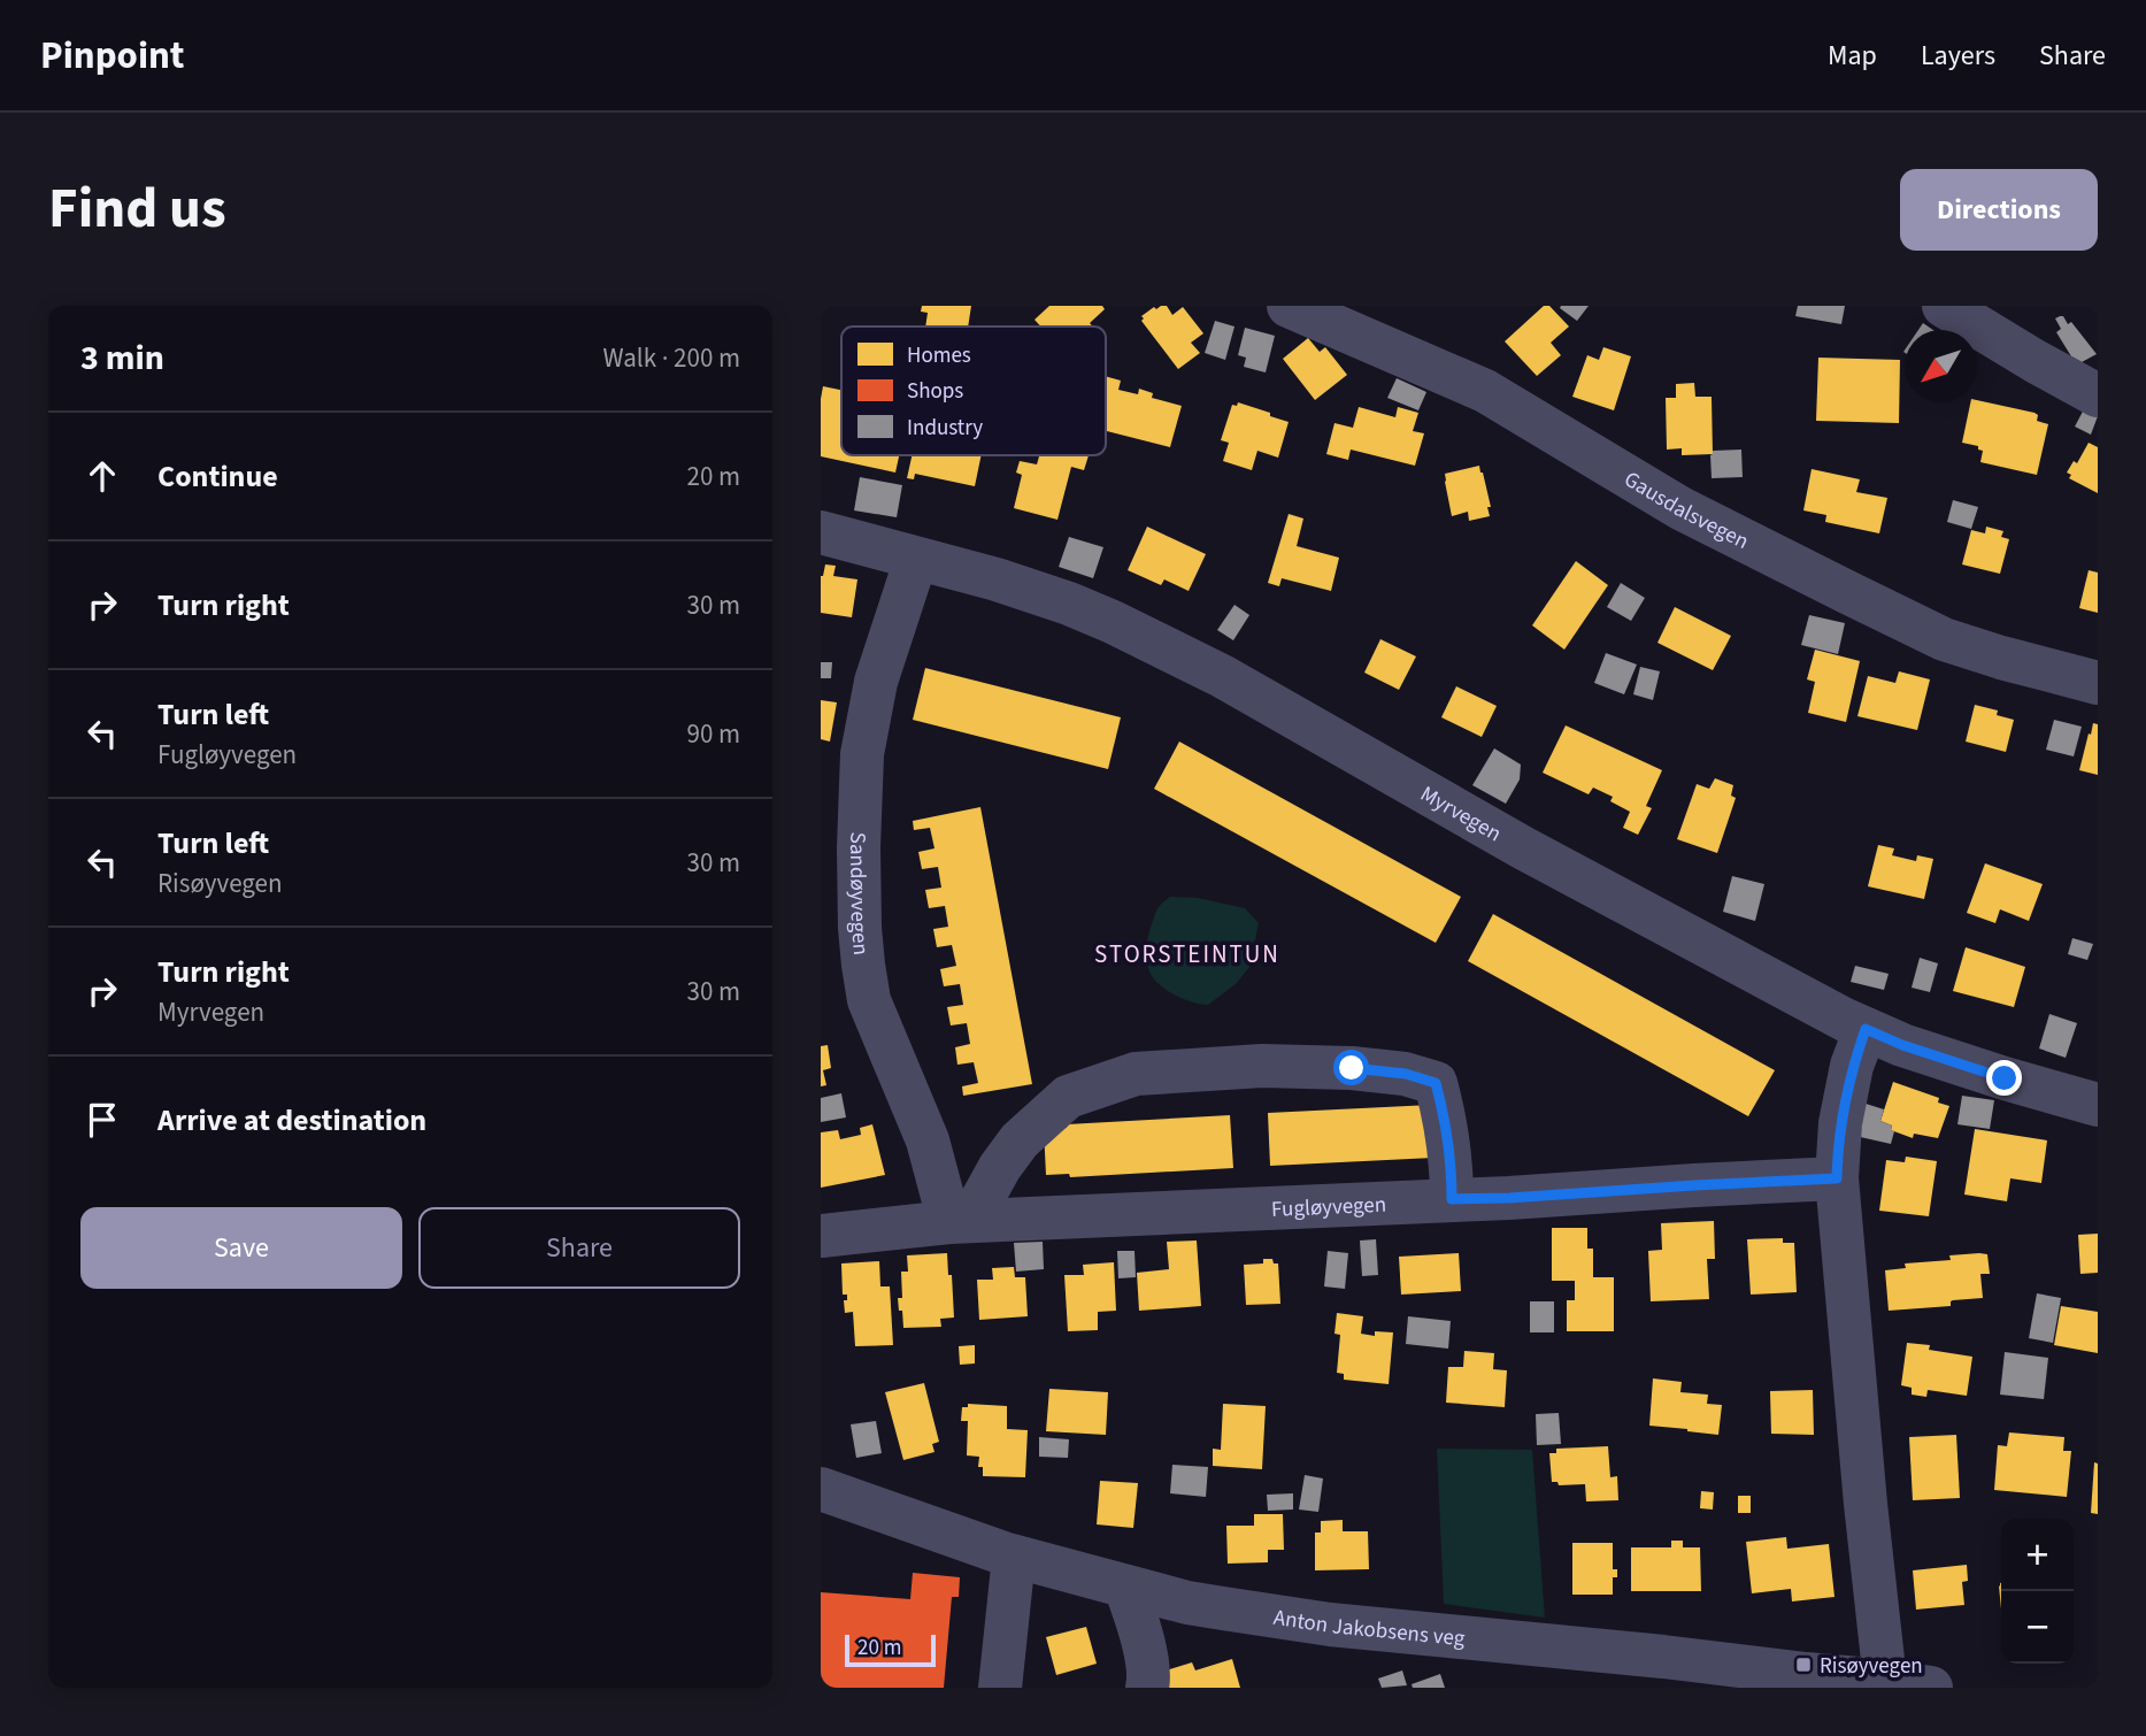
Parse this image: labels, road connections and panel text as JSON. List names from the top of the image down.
{
  "streets": {
    "street": [
      "Gausdalsvegen",
      "Myrvegen",
      "Sandøyvegen",
      "Fugløyvegen",
      "Anton Jakobsens veg"
    ]
  },
  "crossings": [
    ["Myrvegen", "Sandøyvegen"],
    ["Sandøyvegen", "Fugløyvegen"]
  ],
  "districts": ["STORSTEINTUN"],
  "places": {
    "transit": ["Risøyvegen"]
  },
  "legend": ["Homes", "Shops", "Industry"],
  "scale_bar": "20 m",
  "north": "bottom left",
  "page": {
    "header": "Pinpoint",
    "nav": ["Map", "Layers", "Share"],
    "title": "Find us",
    "buttons": [
      "Directions",
      ["Save", "Share"]
    ],
    "heading": ["3 min", "Walk · 200 m"],
    "list": [
      ["Continue", "20 m"],
      ["Turn right", "30 m"],
      ["Turn left", "Fugløyvegen", "90 m"],
      ["Turn left", "Risøyvegen", "30 m"],
      ["Turn right", "Myrvegen", "30 m"],
      "Arrive at destination"
    ],
    "map_buttons": ["+", "−"],
    "scale": "20 m"
  }
}
